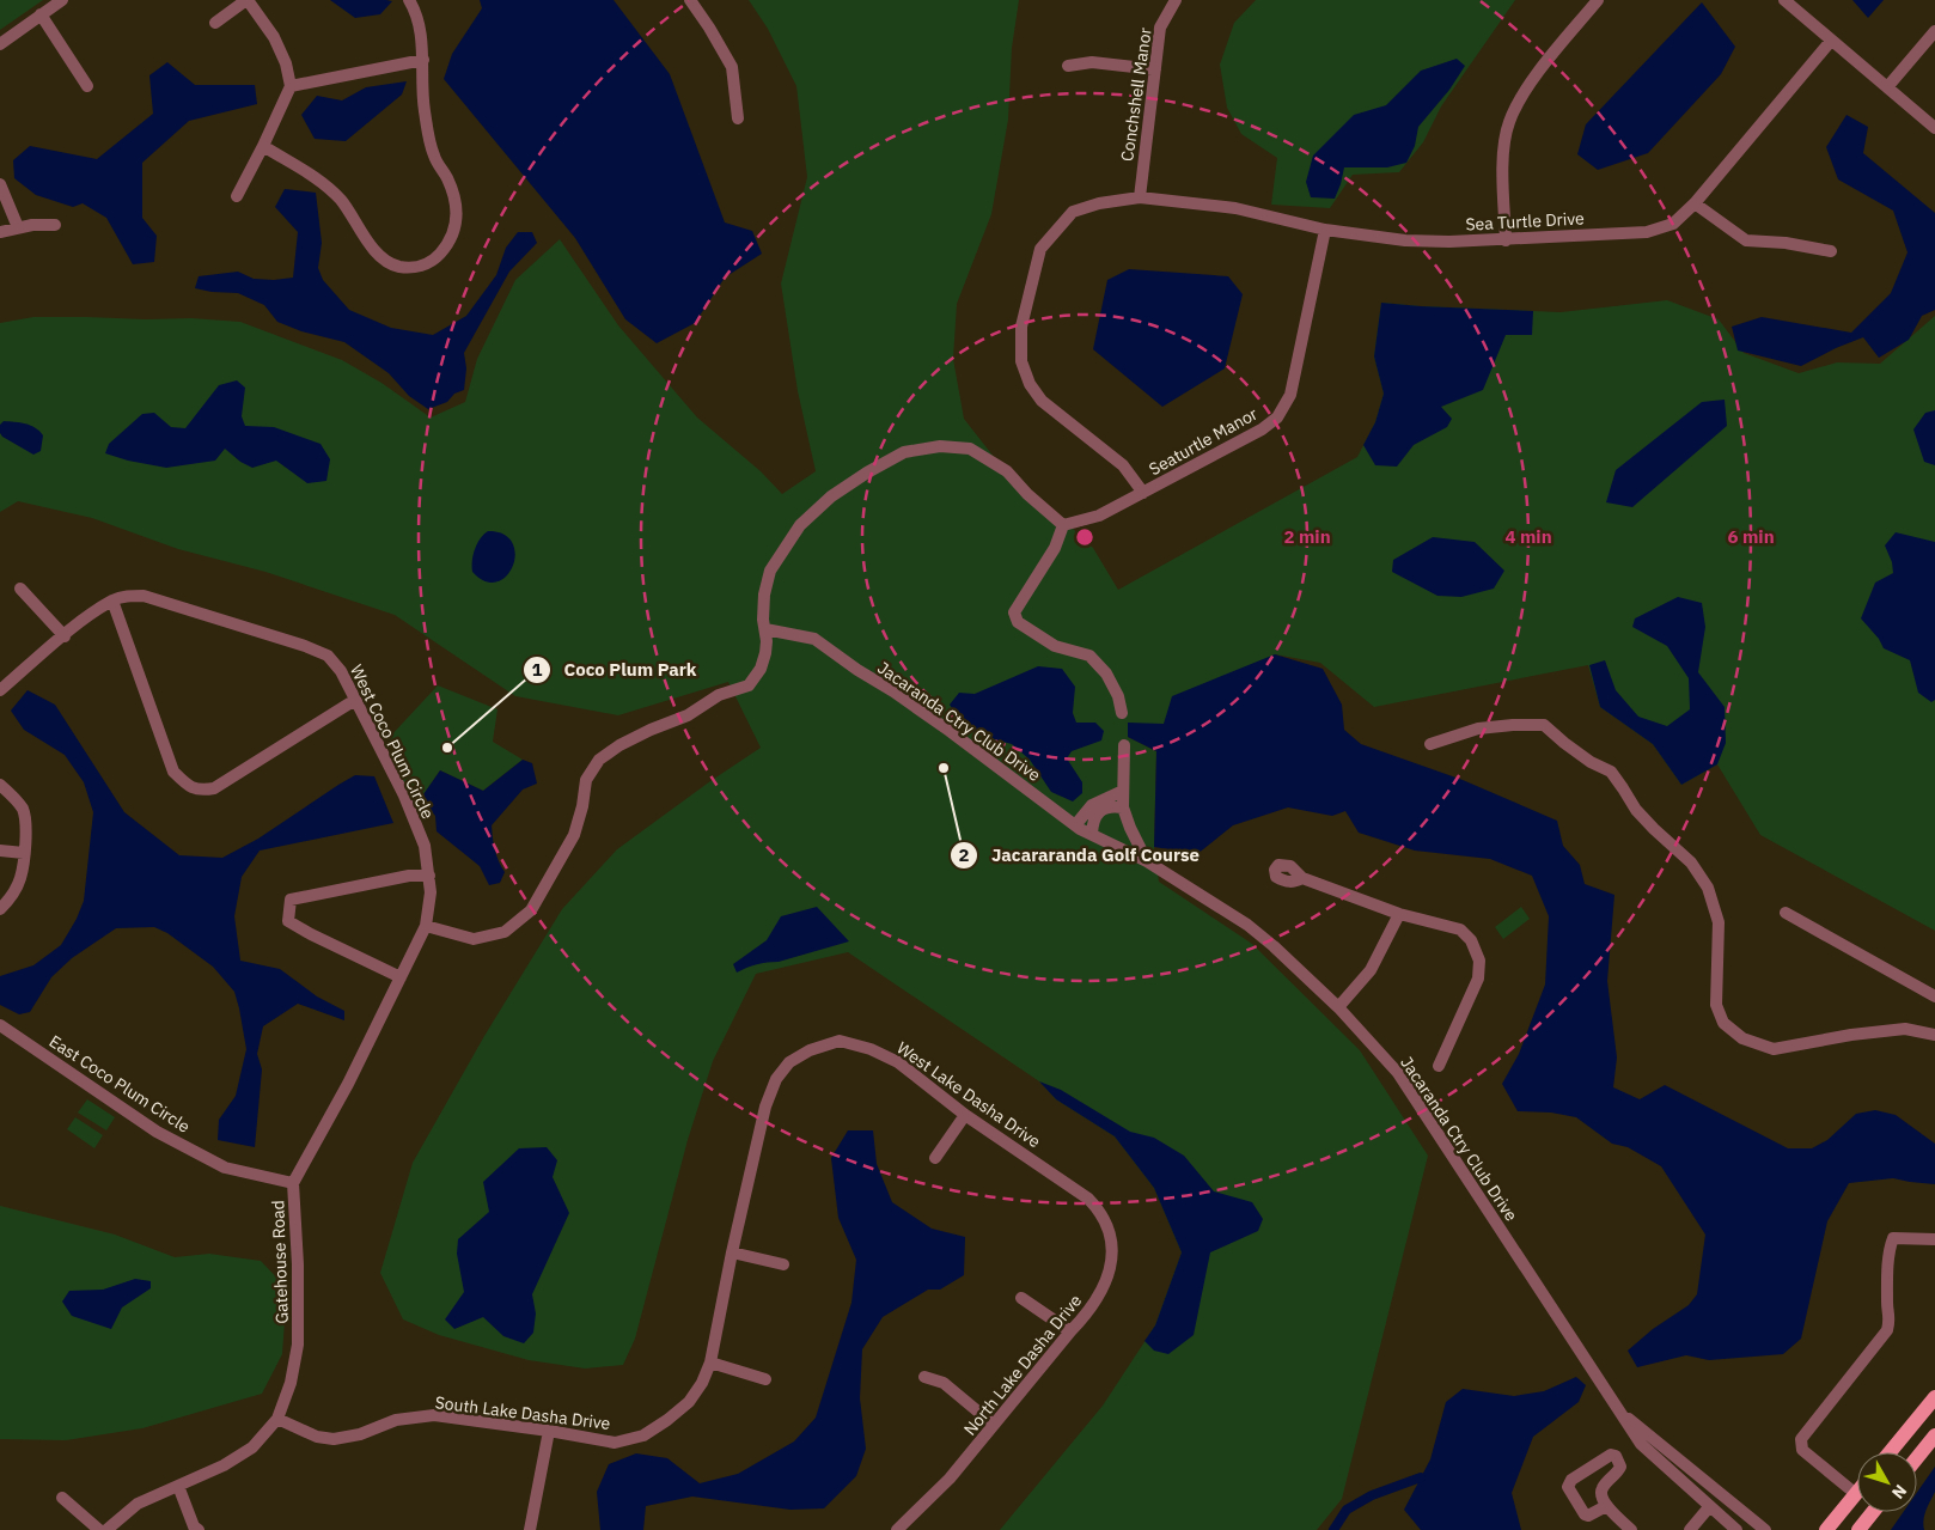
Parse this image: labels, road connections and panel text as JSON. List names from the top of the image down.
{
  "streets": {
    "street": [
      "Conchshell Manor",
      "Sea Turtle Drive",
      "Seaturtle Manor",
      "Jacaranda Ctry Club Drive",
      "West Coco Plum Circle",
      "East Coco Plum Circle",
      "West Lake Dasha Drive",
      "Gatehouse Road",
      "North Lake Dasha Drive",
      "South Lake Dasha Drive"
    ]
  },
  "crossings": [
    ["Conchshell Manor", "Sea Turtle Drive"],
    ["Sea Turtle Drive", "Seaturtle Manor"],
    ["West Coco Plum Circle", "Gatehouse Road"],
    ["East Coco Plum Circle", "Gatehouse Road"],
    ["West Lake Dasha Drive", "North Lake Dasha Drive"],
    ["West Lake Dasha Drive", "South Lake Dasha Drive"],
    ["Gatehouse Road", "South Lake Dasha Drive"]
  ],
  "places": ["Coco Plum Park", "Jacararanda Golf Course"],
  "north": "bottom right",
  "rings": ["2 min", "4 min", "6 min"]
}
